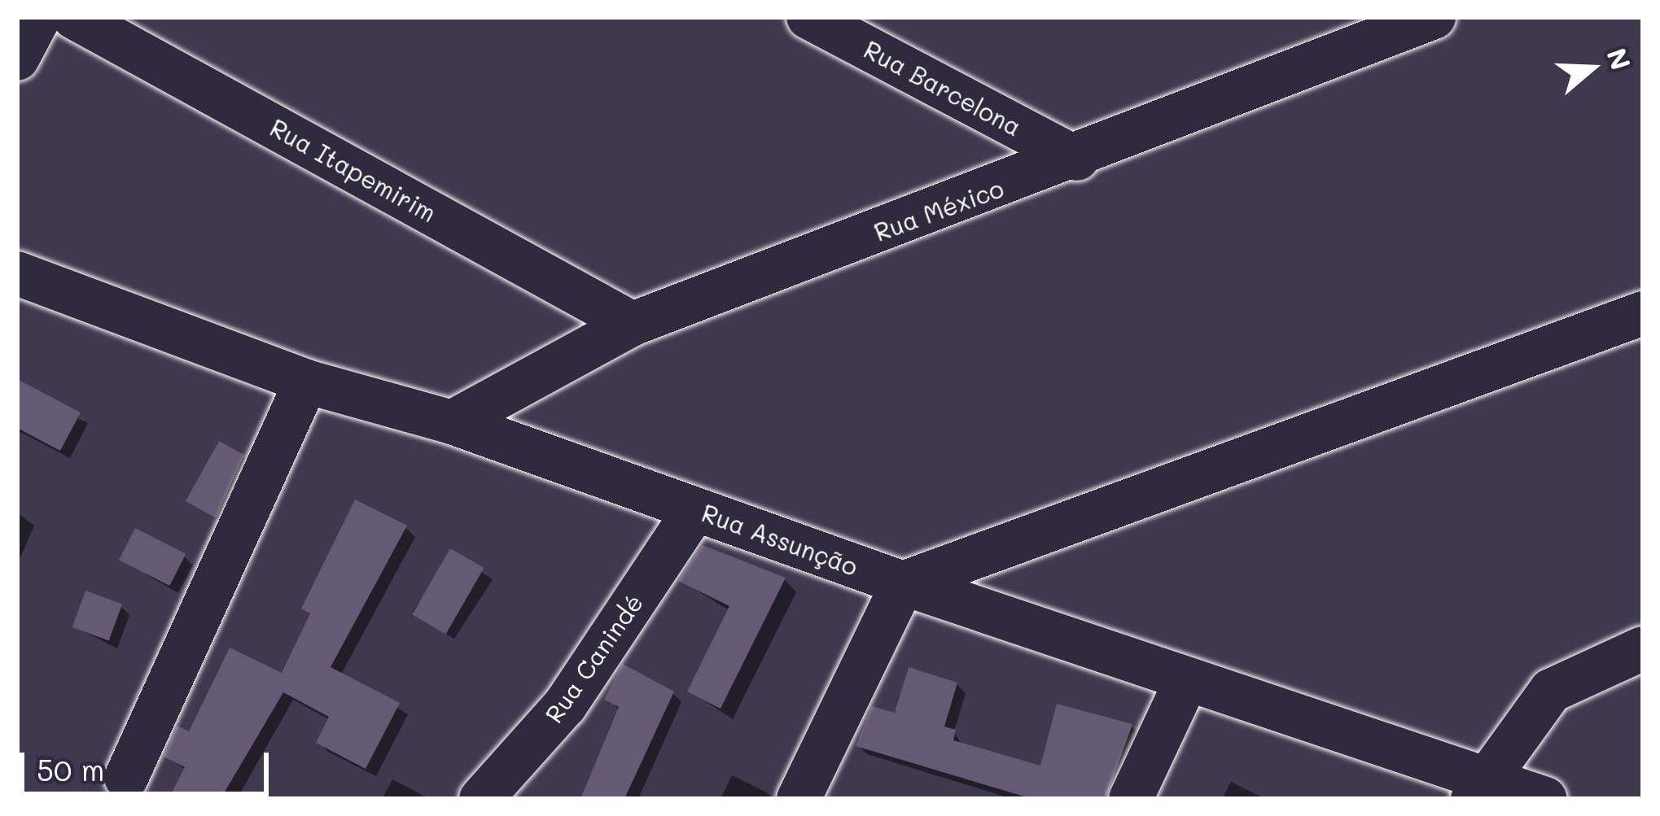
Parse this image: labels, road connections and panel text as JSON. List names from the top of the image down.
{
  "streets": {
    "street": [
      "Rua Barcelona",
      "Rua Itapemirim",
      "Rua México",
      "Rua Assunção",
      "Rua Canindé"
    ]
  },
  "crossings": [
    ["Rua Barcelona", "Rua México"],
    ["Rua Itapemirim", "Rua México"],
    ["Rua México", "Rua Assunção"],
    ["Rua Assunção", "Rua Canindé"]
  ],
  "scale_bar": "50 m",
  "north": "right"
}
